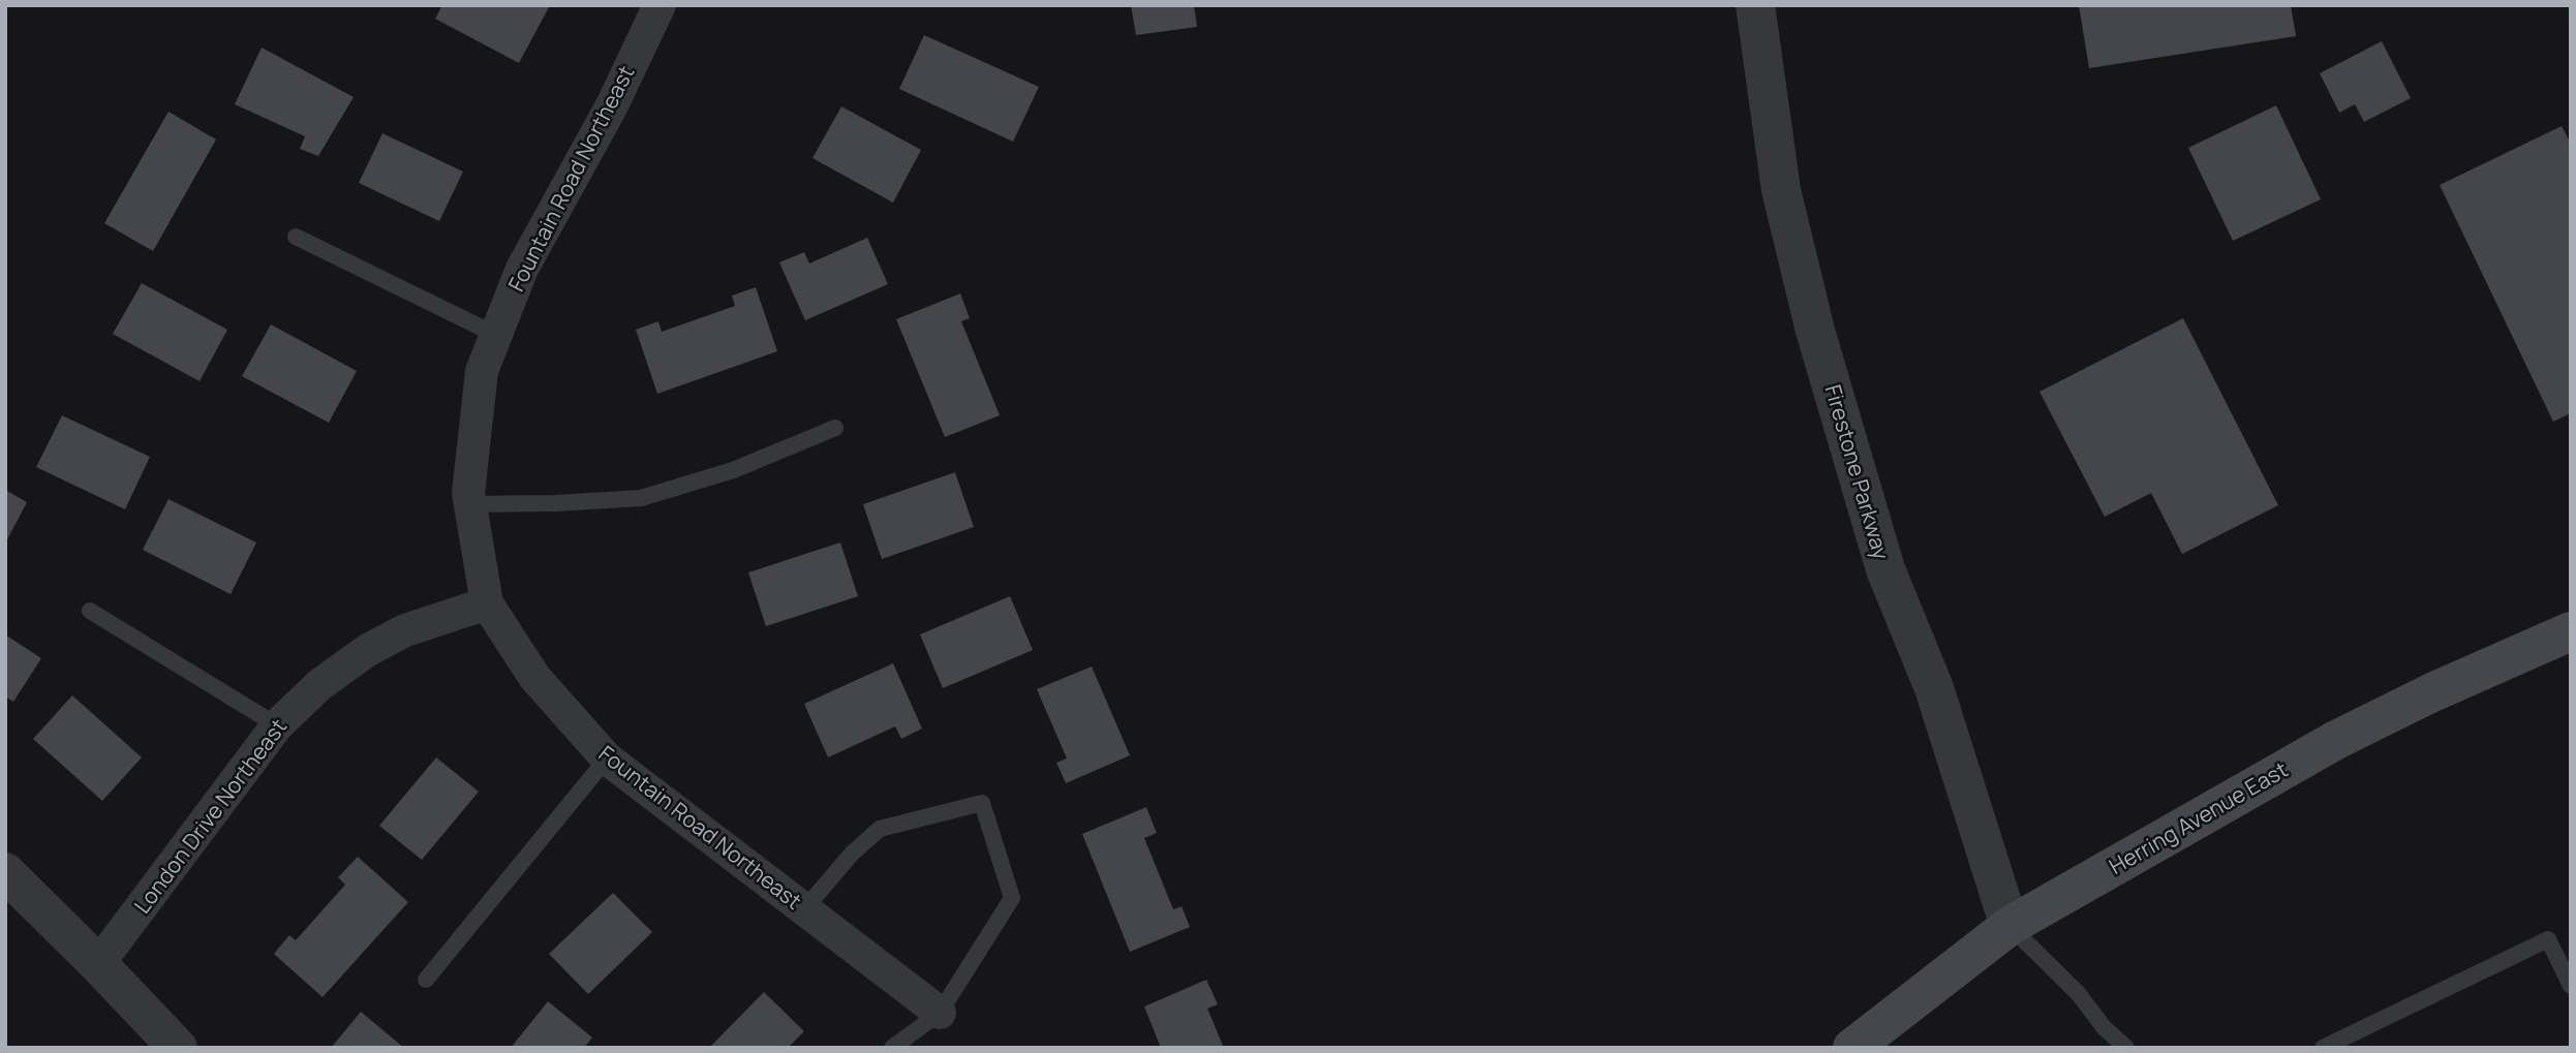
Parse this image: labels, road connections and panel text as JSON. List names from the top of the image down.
{
  "streets": {
    "main road": ["Herring Avenue East"],
    "street": ["Fountain Road Northeast", "Firestone Parkway", "London Drive Northeast"]
  },
  "crossings": [
    ["Fountain Road Northeast", "London Drive Northeast"],
    ["Firestone Parkway", "Herring Avenue East"]
  ]
}
